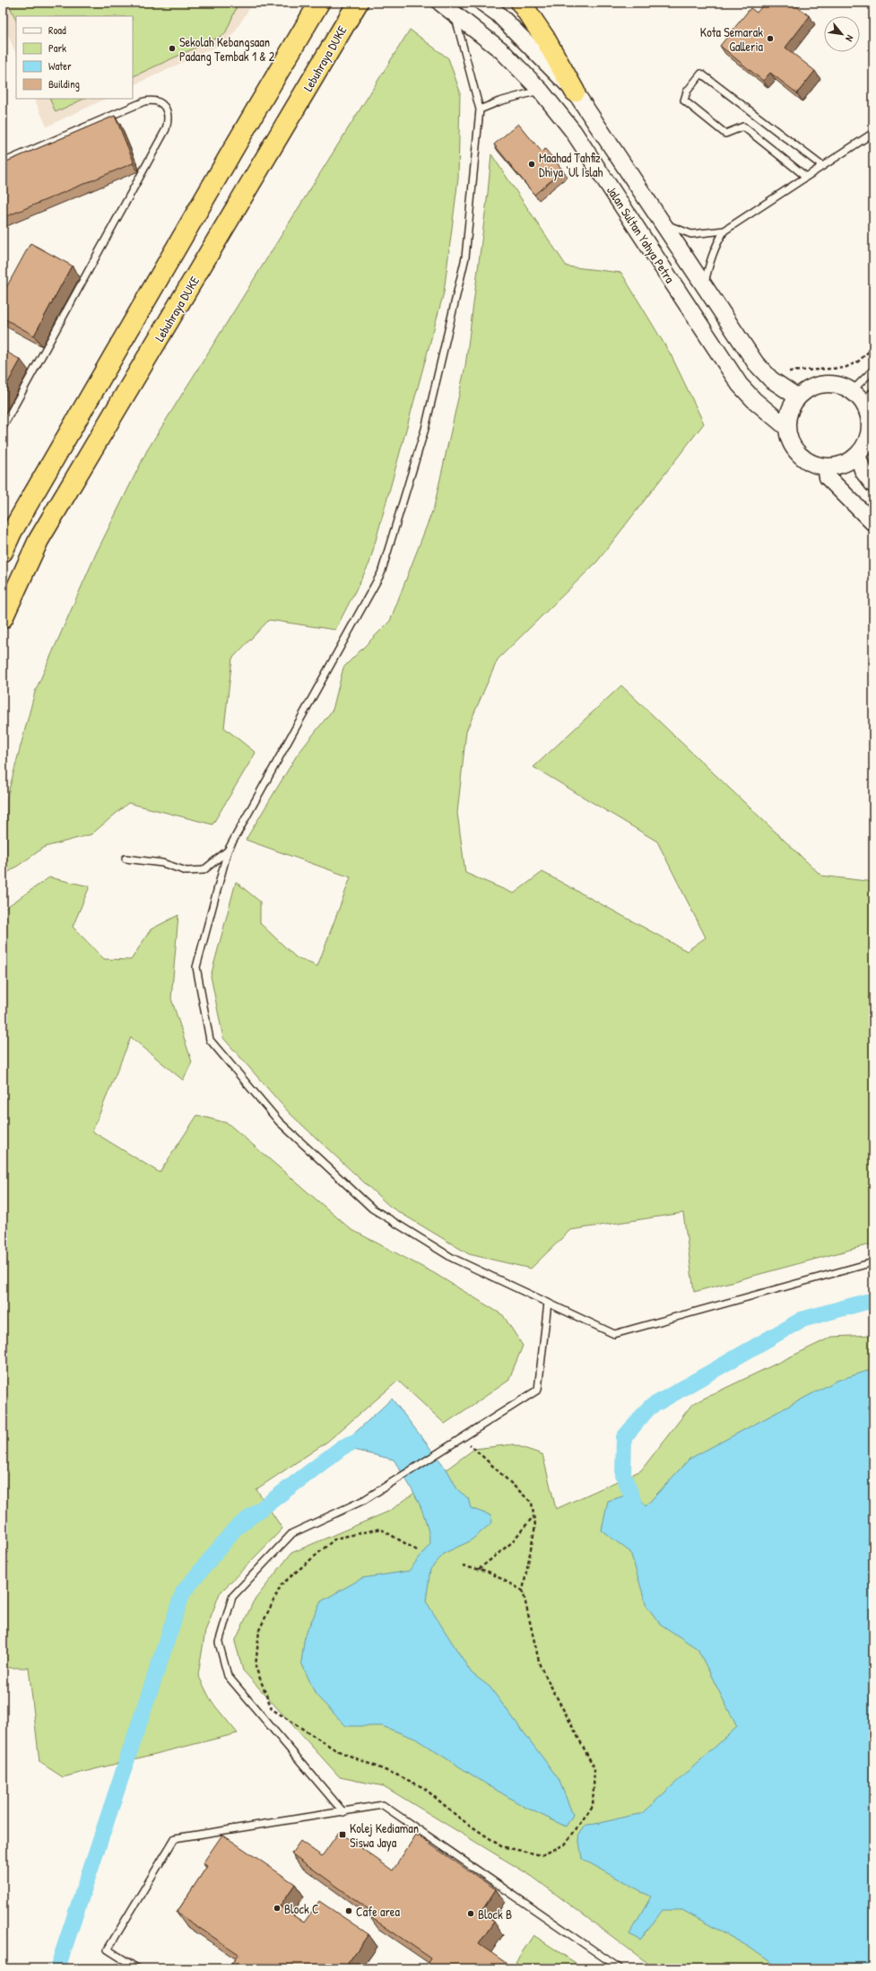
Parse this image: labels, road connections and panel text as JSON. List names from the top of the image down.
{
  "streets": {
    "highway": ["Lebuhraya DUKE"],
    "main road": ["Jalan Sultan Yahya Petra"]
  },
  "places": {
    "other": [
      "Kota Semarak Galleria",
      "Sekolah Kebangsaan Padang Tembak 1 & 2",
      "Maahad Tahfiz Dhiya ‘Ul Islah",
      "Block C",
      "Cafe area",
      "Block B"
    ],
    "transit": ["Kolej Kediaman Siswa Jaya"]
  },
  "legend": [
    "Road",
    "Park",
    "Water",
    "Building"
  ],
  "north": "bottom right"
}
